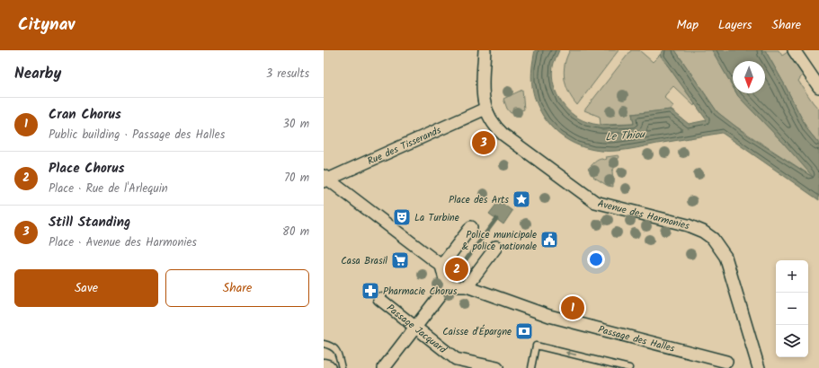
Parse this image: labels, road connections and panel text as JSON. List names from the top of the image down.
{
  "streets": {
    "street": [
      "Rue des Tisserands",
      "Avenue des Harmonies",
      "Passage Jacquard",
      "Passage des Halles"
    ]
  },
  "crossings": [
    ["Rue des Tisserands", "Avenue des Harmonies"]
  ],
  "water": ["Le Thiou"],
  "places": {
    "place": ["Place des Arts"],
    "theatre": ["La Turbine"],
    "public building": ["Police municipale & police nationale"],
    "supermarket": ["Casa Brasil"],
    "pharmacy": ["Pharmacie Chorus"],
    "bank": ["Caisse d'Épargne"]
  },
  "north": "bottom",
  "page": {
    "header": "Citynav",
    "nav": ["Map", "Layers", "Share"],
    "heading": ["Nearby", "3 results"],
    "list": [
      {
        "mark": "1",
        "name": "Cran Chorus",
        "note": "Public building · Passage des Halles",
        "value": "30 m"
      },
      {
        "mark": "2",
        "name": "Place Chorus",
        "note": "Place · Rue de l'Arlequin",
        "value": "70 m"
      },
      {
        "mark": "3",
        "name": "Still Standing",
        "note": "Place · Avenue des Harmonies",
        "value": "80 m"
      }
    ],
    "pins": ["3", "2", "1"],
    "buttons": ["Save", "Share"],
    "map_buttons": ["+", "−"]
  }
}
